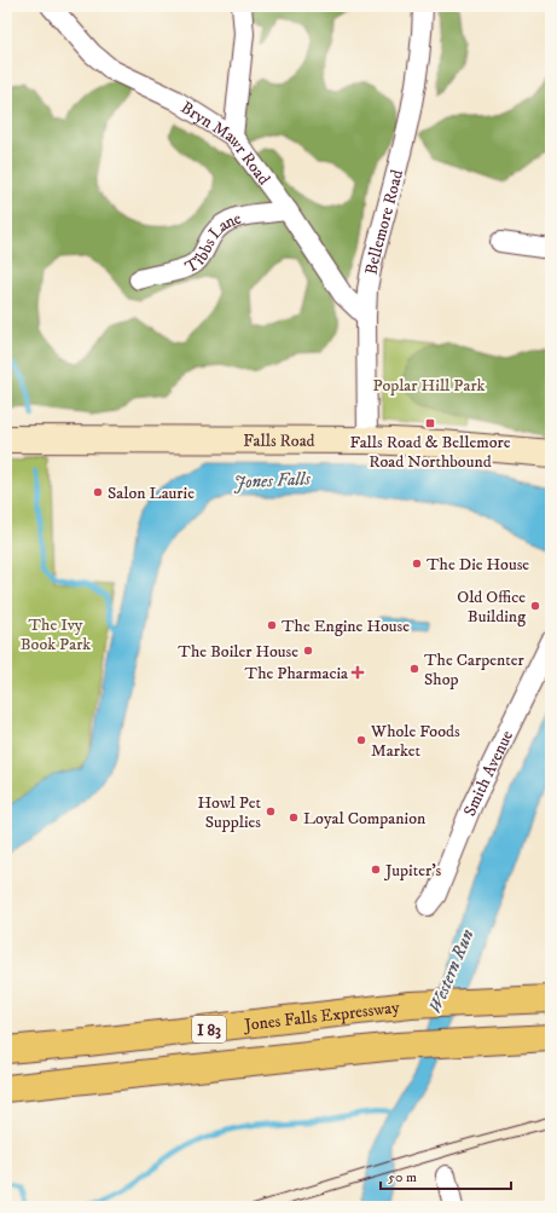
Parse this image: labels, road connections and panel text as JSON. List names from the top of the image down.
{
  "streets": {
    "highway": ["Jones Falls Expressway", "I 83"],
    "main road": ["Falls Road"],
    "street": [
      "Bryn Mawr Road",
      "Bellemore Road",
      "Tibbs Lane",
      "Smith Avenue"
    ]
  },
  "crossings": [
    ["Bryn Mawr Road", "Bellemore Road"],
    ["Bryn Mawr Road", "Tibbs Lane"],
    ["Bellemore Road", "Falls Road"]
  ],
  "water": ["Jones Falls", "Western Run"],
  "parks": ["Poplar Hill Park", "The Ivy Book Park"],
  "places": {
    "transit": ["Falls Road & Bellemore Road Northbound"],
    "other": [
      "Salon Laurie",
      "The Die House",
      "Old Office Building",
      "The Engine House",
      "The Boiler House",
      "The Carpenter Shop",
      "Whole Foods Market",
      "Howl Pet Supplies",
      "Loyal Companion",
      "Jupiter's"
    ],
    "health": ["The Pharmacia"]
  },
  "scale_bar": "50 m"
}
